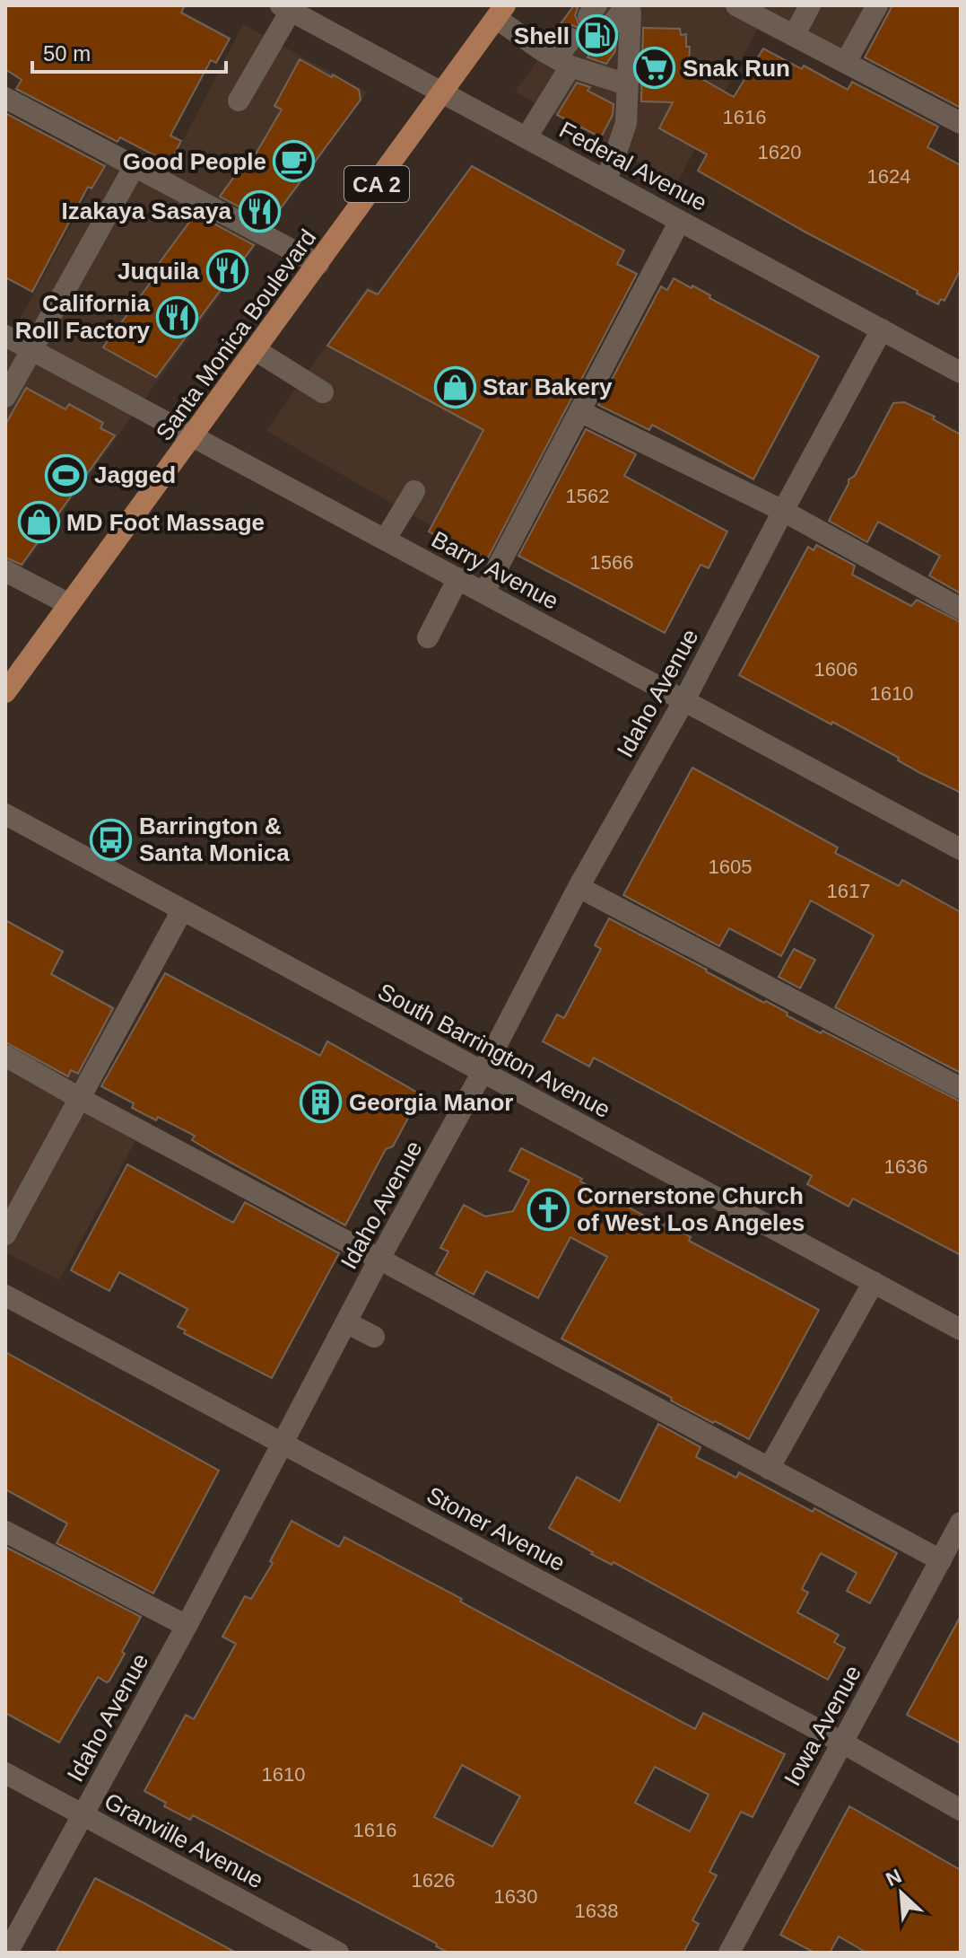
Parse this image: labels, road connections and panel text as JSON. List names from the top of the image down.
{
  "streets": {
    "main road": ["CA 2", "Santa Monica Boulevard"],
    "street": [
      "Federal Avenue",
      "Barry Avenue",
      "Idaho Avenue",
      "South Barrington Avenue",
      "Stoner Avenue",
      "Iowa Avenue",
      "Granville Avenue"
    ]
  },
  "crossings": [
    ["Federal Avenue", "Santa Monica Boulevard"],
    ["Federal Avenue", "Idaho Avenue"],
    ["Santa Monica Boulevard", "Barry Avenue"],
    ["Barry Avenue", "Idaho Avenue"],
    ["Idaho Avenue", "South Barrington Avenue"],
    ["Idaho Avenue", "Stoner Avenue"],
    ["Idaho Avenue", "Granville Avenue"],
    ["Stoner Avenue", "Iowa Avenue"]
  ],
  "places": {
    "fuel station": ["Shell"],
    "supermarket": ["Snak Run"],
    "cafe": ["Good People"],
    "restaurant": ["Izakaya Sasaya", "Juquila", "California Roll Factory"],
    "shop": ["Star Bakery", "MD Foot Massage"],
    "sports": ["Jagged"],
    "bus stop": ["Barrington & Santa Monica"],
    "building": ["Georgia Manor"],
    "church": ["Cornerstone Church of West Los Angeles"]
  },
  "house_numbers": [
    "1616",
    "1620",
    "1624",
    "1562",
    "1566",
    "1606",
    "1610",
    "1605",
    "1617",
    "1636",
    "1610",
    "1616",
    "1626",
    "1630",
    "1638"
  ],
  "scale_bar": "50 m",
  "north": "top left"
}
